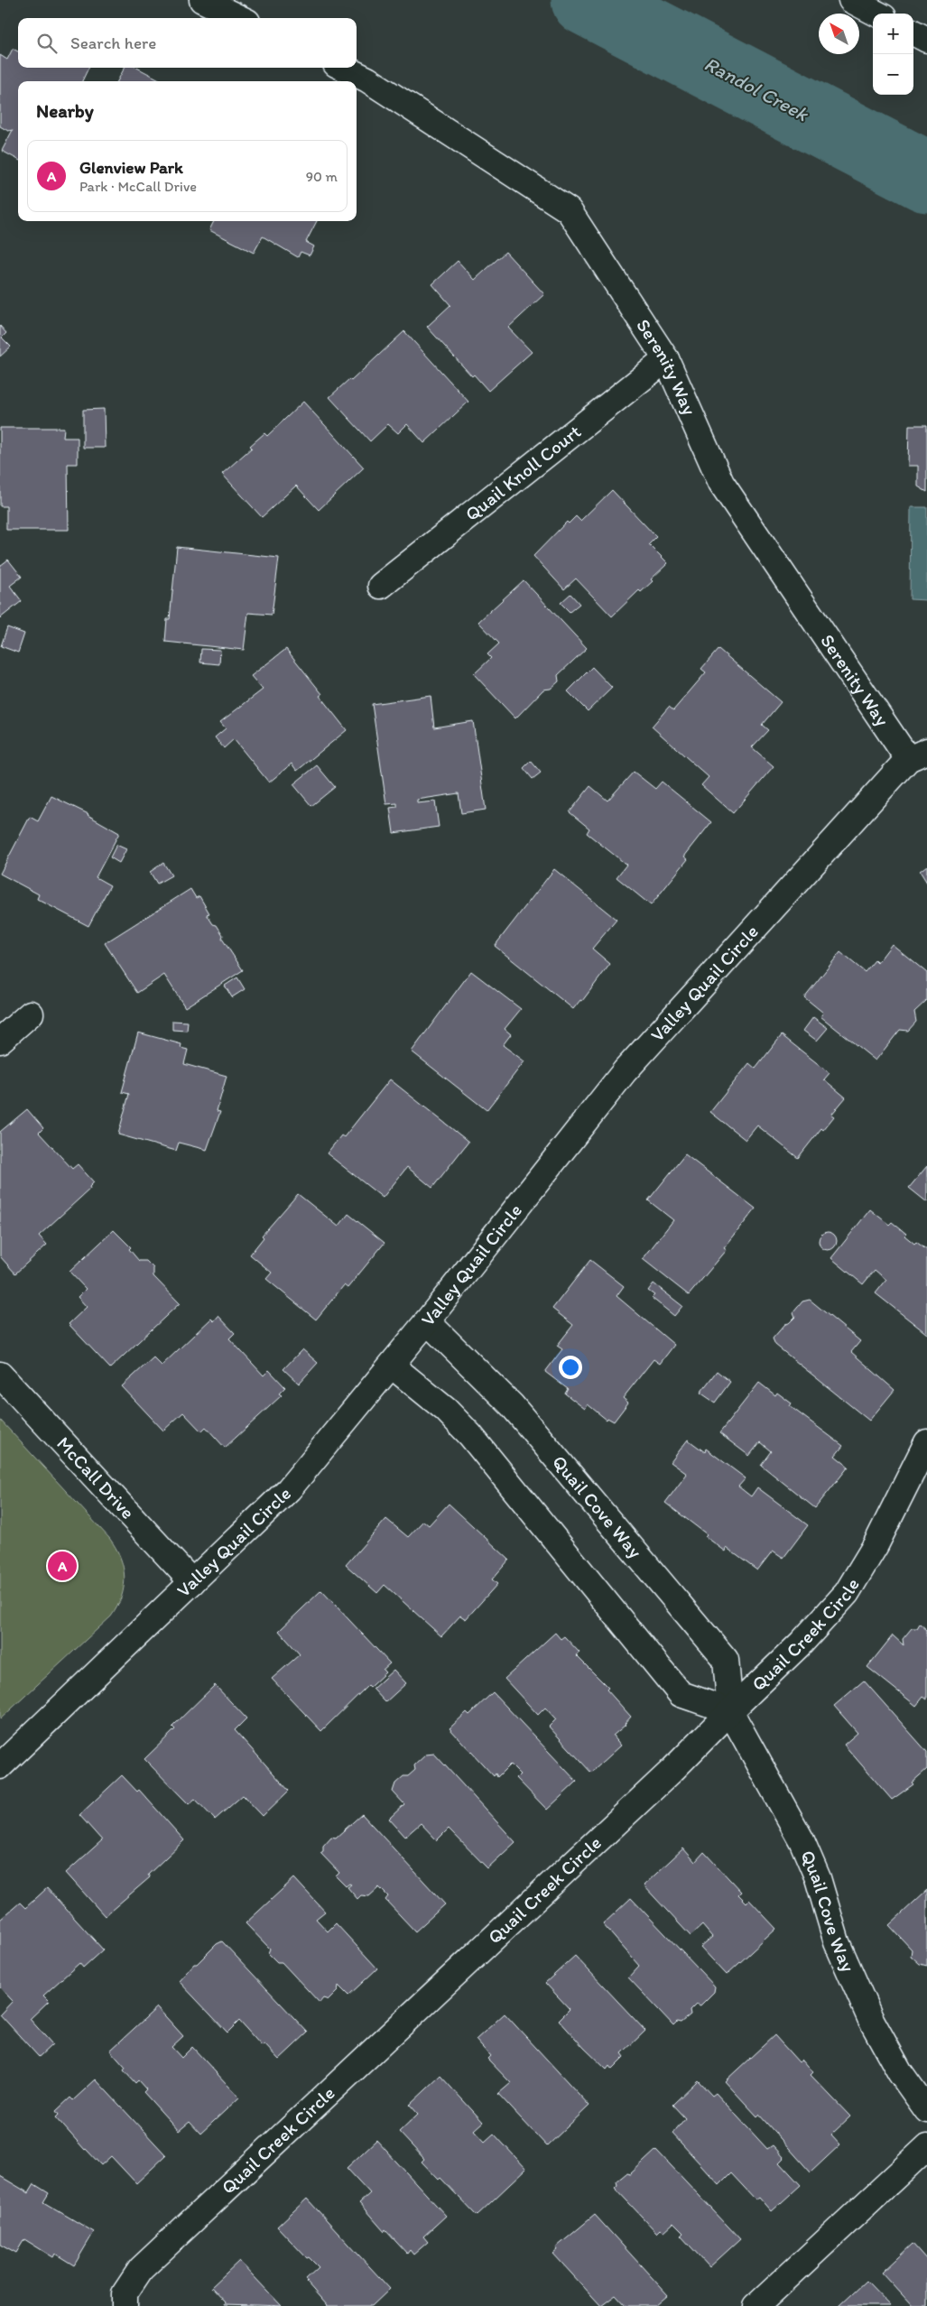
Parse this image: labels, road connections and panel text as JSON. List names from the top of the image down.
{
  "streets": {
    "street": [
      "Serenity Way",
      "Quail Knoll Court",
      "Valley Quail Circle",
      "McCall Drive",
      "Quail Cove Way",
      "Quail Creek Circle"
    ]
  },
  "crossings": [
    ["Serenity Way", "Quail Knoll Court"],
    ["Serenity Way", "Valley Quail Circle"],
    ["Valley Quail Circle", "McCall Drive"],
    ["Valley Quail Circle", "Quail Cove Way"],
    ["Quail Cove Way", "Quail Creek Circle"]
  ],
  "water": ["Randol Creek"],
  "north": "top left",
  "page": {
    "map_buttons": ["+", "−"],
    "search": "Search here",
    "heading": "Nearby",
    "list": [
      {
        "mark": "A",
        "name": "Glenview Park",
        "note": "Park · McCall Drive",
        "value": "90 m"
      }
    ],
    "pins": "A"
  }
}
